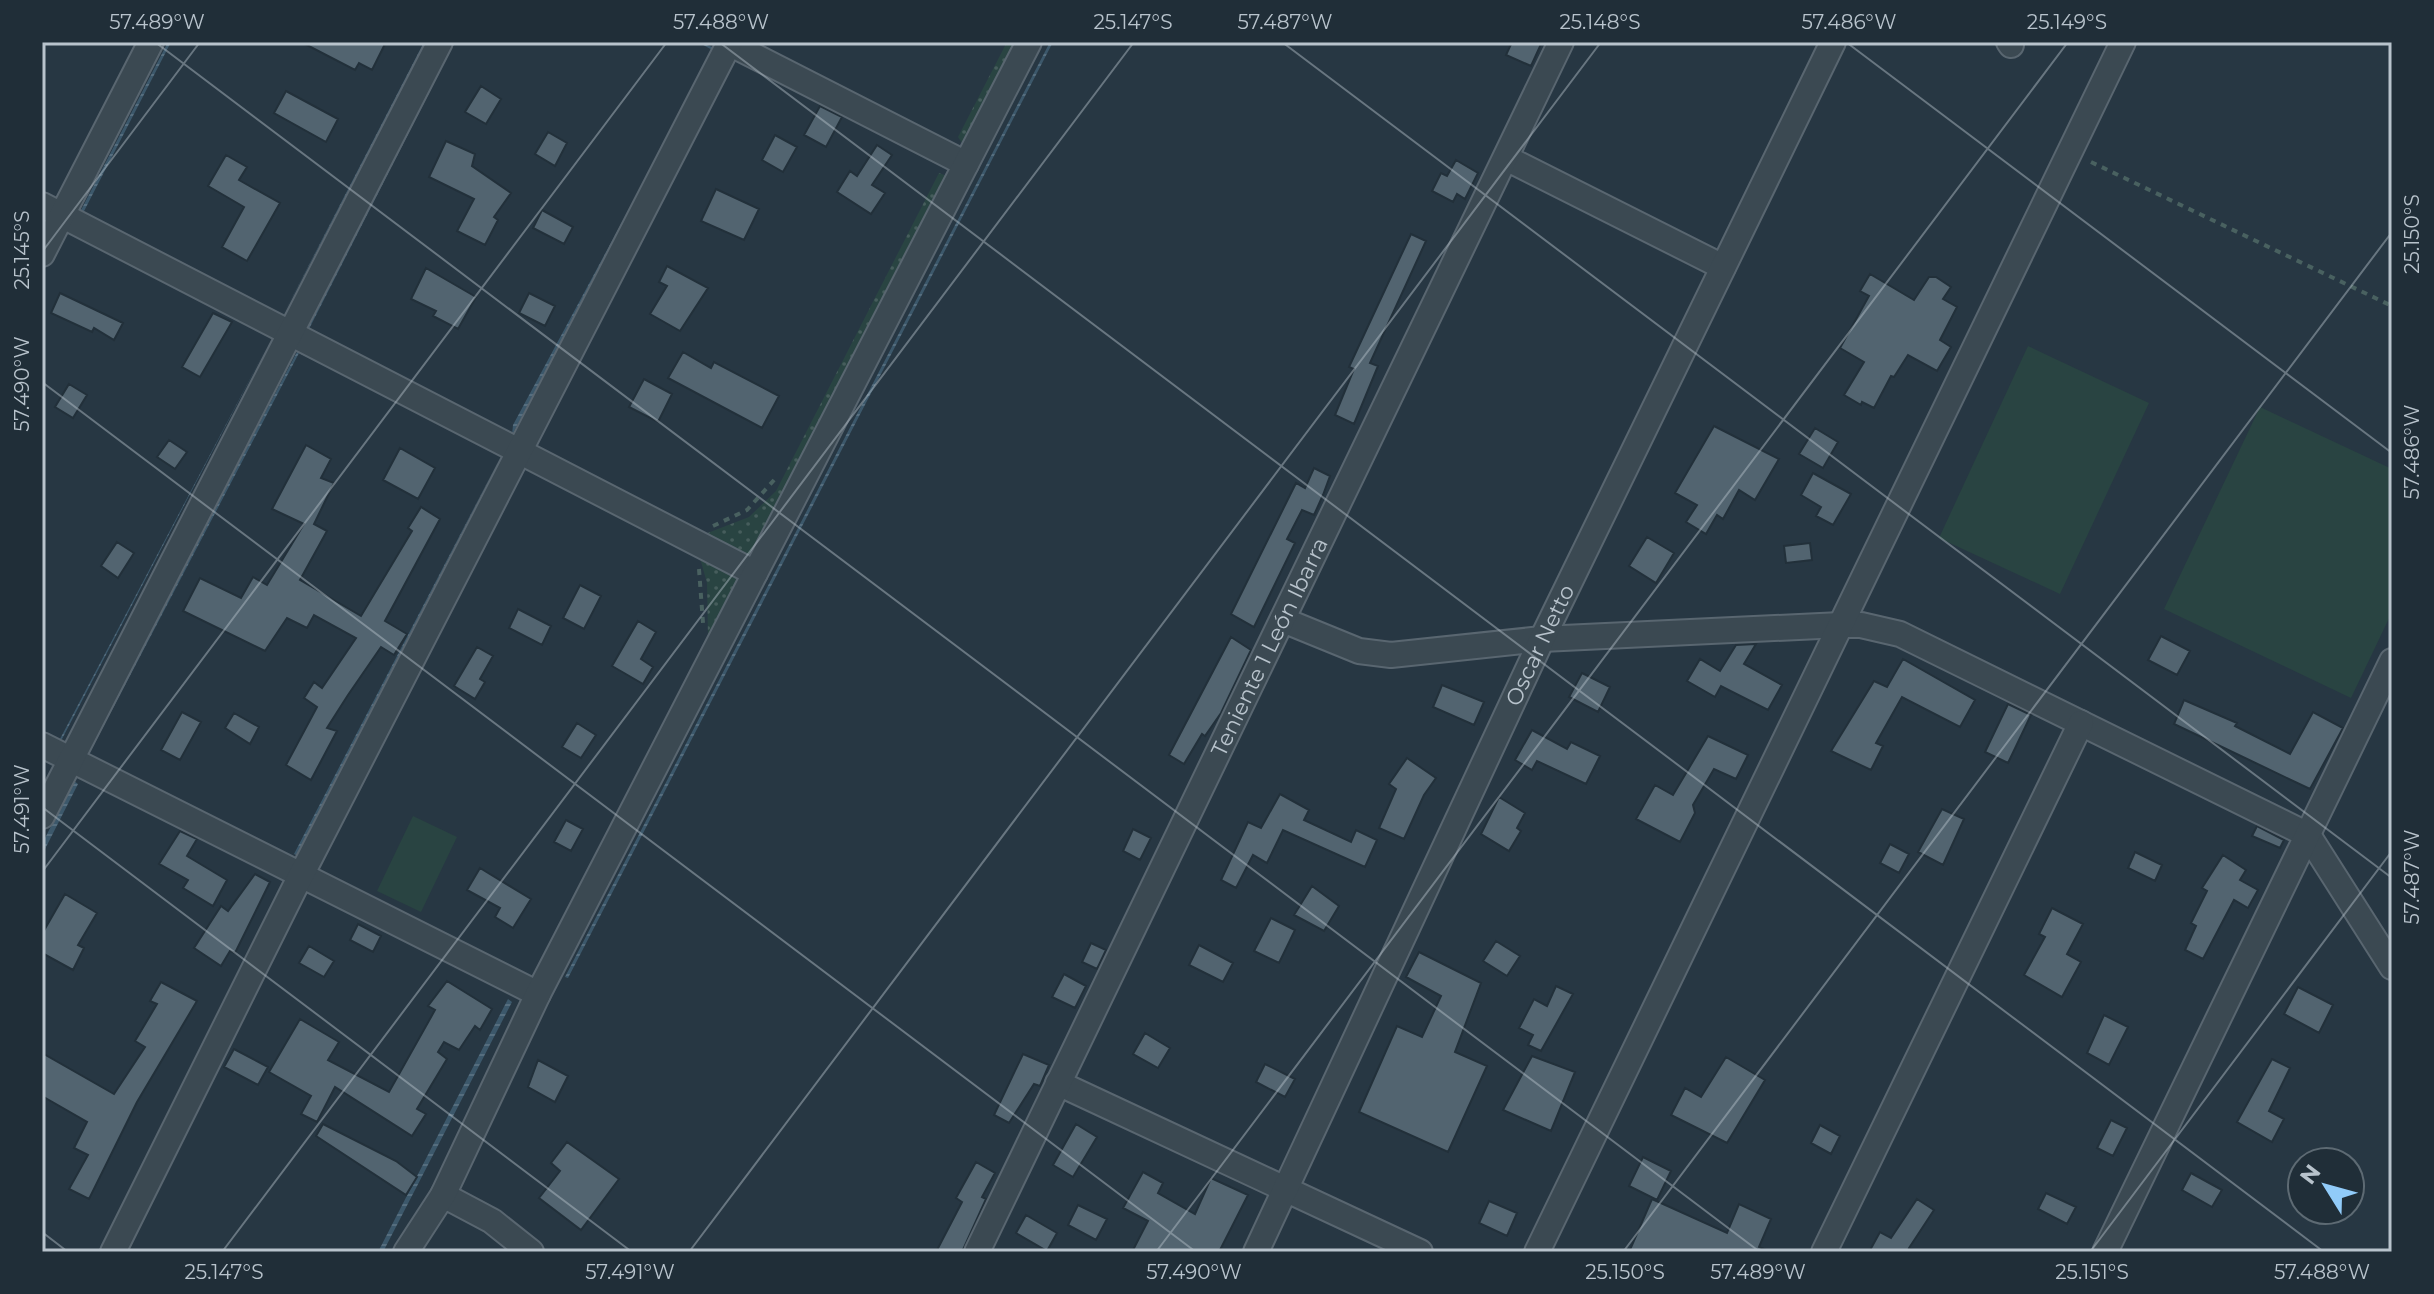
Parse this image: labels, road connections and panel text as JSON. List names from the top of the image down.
{
  "streets": {
    "street": ["Oscar Netto", "Teniente 1 León Ibarra"]
  },
  "north": "top left",
  "coordinates": [
    "57.489°W",
    "57.488°W",
    "25.147°S",
    "57.487°W",
    "25.148°S",
    "57.486°W",
    "25.149°S",
    "25.150°S",
    "25.145°S",
    "57.490°W",
    "57.491°W",
    "25.151°S"
  ]
}
